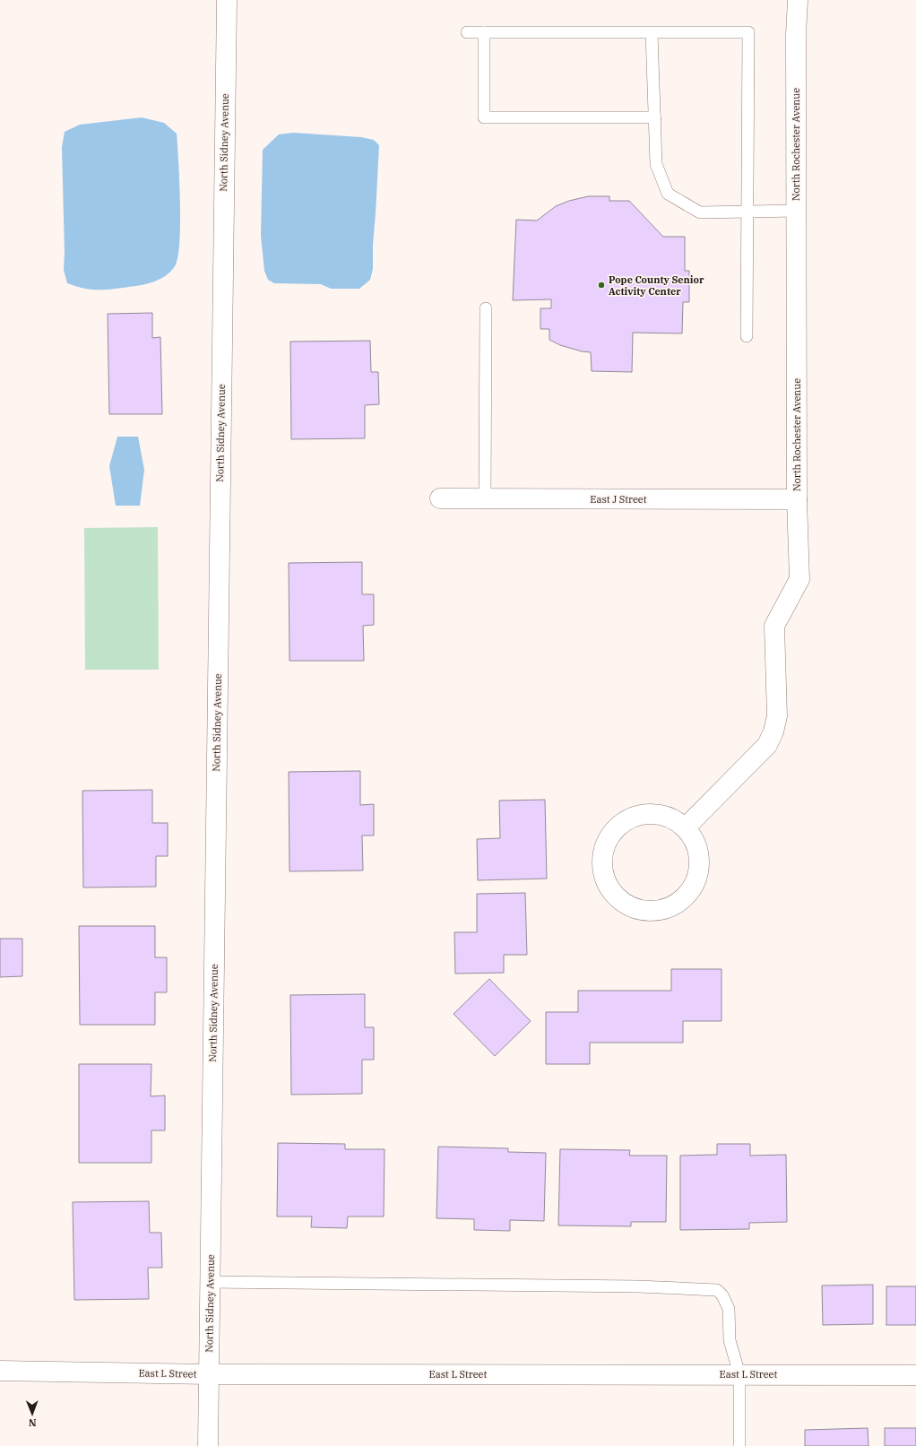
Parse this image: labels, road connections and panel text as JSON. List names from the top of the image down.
{
  "streets": {
    "street": [
      "North Sidney Avenue",
      "North Rochester Avenue",
      "East J Street",
      "East L Street"
    ]
  },
  "crossings": [
    ["North Sidney Avenue", "East L Street"],
    ["North Rochester Avenue", "East J Street"]
  ],
  "places": ["Pope County Senior Activity Center"],
  "north": "bottom"
}
